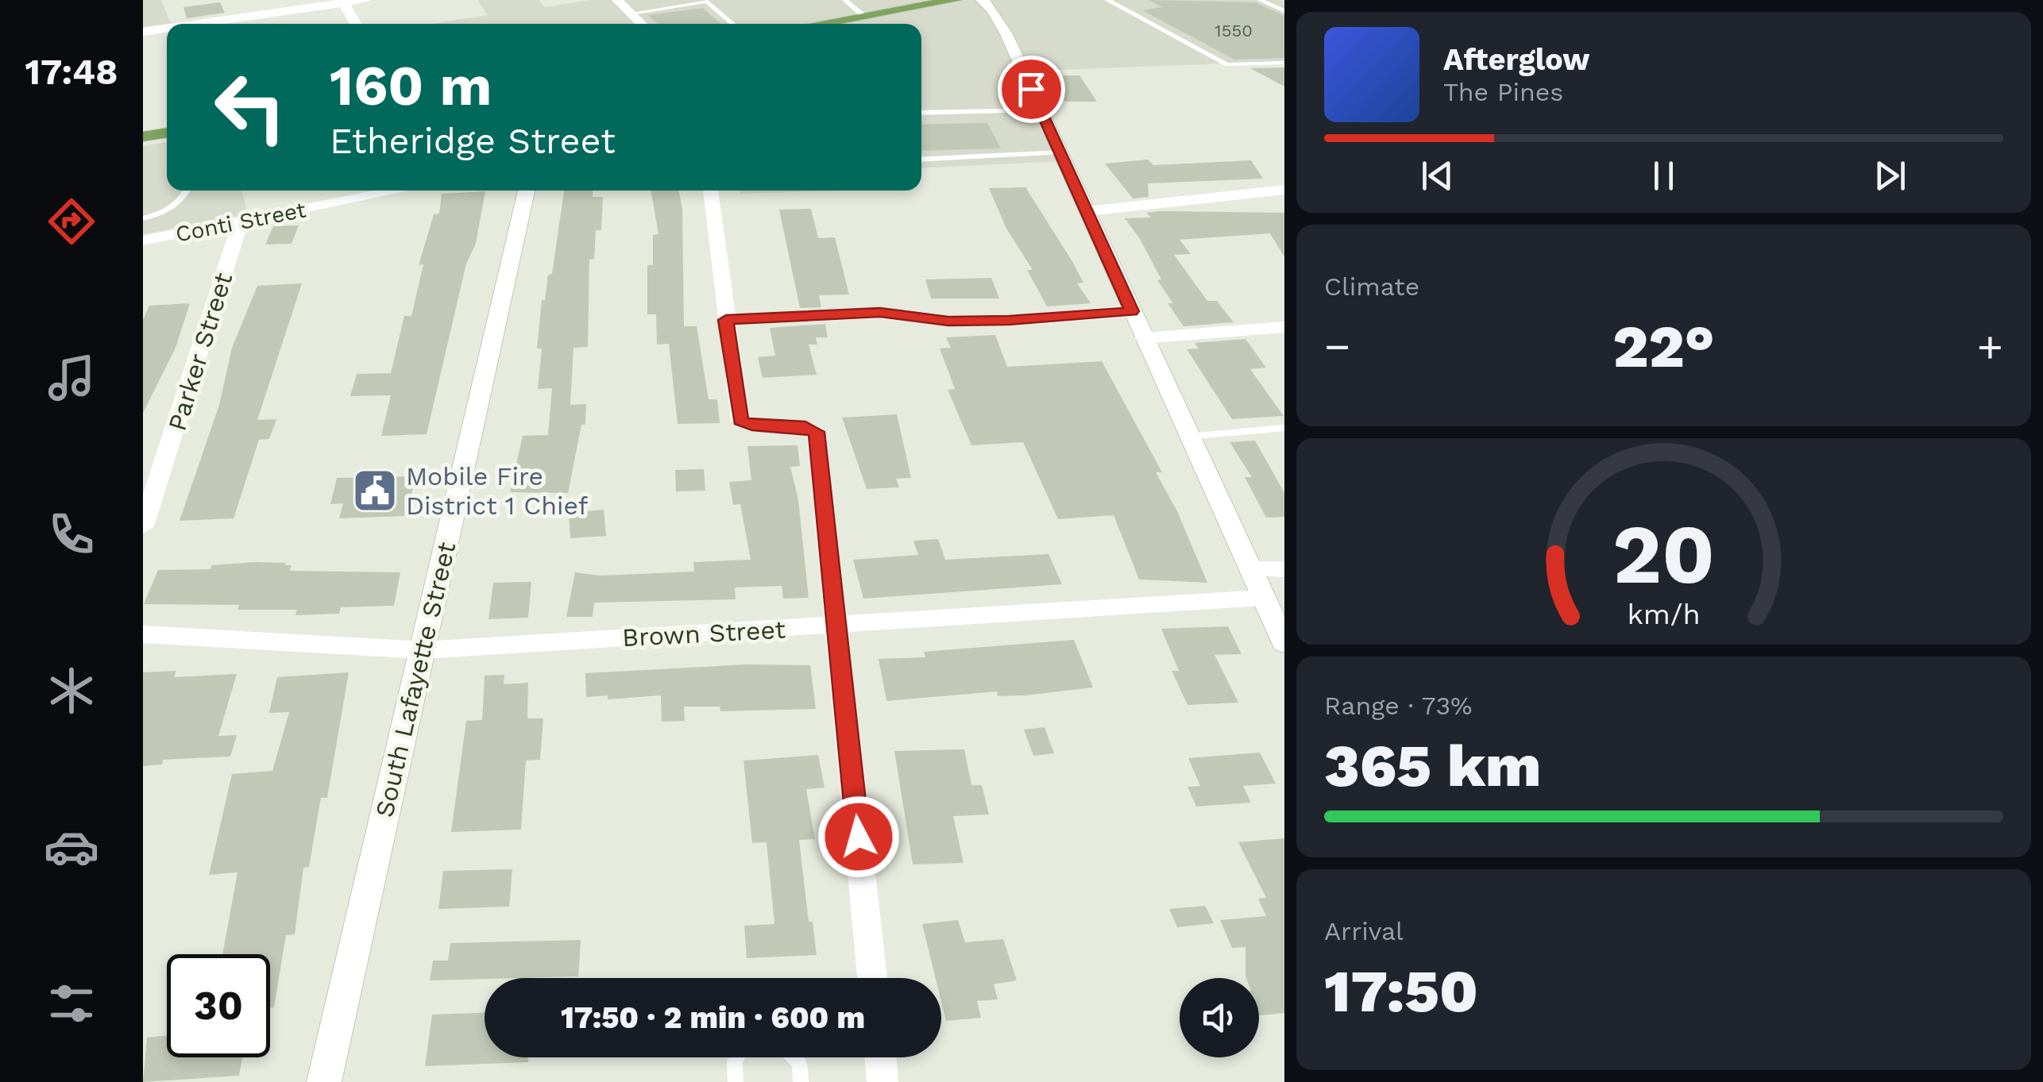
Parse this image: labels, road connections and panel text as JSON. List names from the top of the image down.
{
  "streets": {
    "street": [
      "Conti Street",
      "Parker Street",
      "Brown Street",
      "South Lafayette Street"
    ]
  },
  "crossings": [
    ["Conti Street", "Parker Street"],
    ["Brown Street", "South Lafayette Street"]
  ],
  "places": {
    "public building": ["Mobile Fire District 1 Chief"]
  },
  "house_numbers": ["1550"],
  "page": {
    "tabs": "17:48",
    "turn": ["160 m", "Etheridge Street"],
    "song": ["Afterglow", "The Pines"],
    "tile": [
      "Climate",
      ["Range · 73%", "365 km"],
      ["Arrival", "17:50"]
    ],
    "heat": ["−", "22°", "+"],
    "limit": "30",
    "trip": "17:50 · 2 min · 600 m",
    "gauge": ["20", "km/h"]
  }
}
